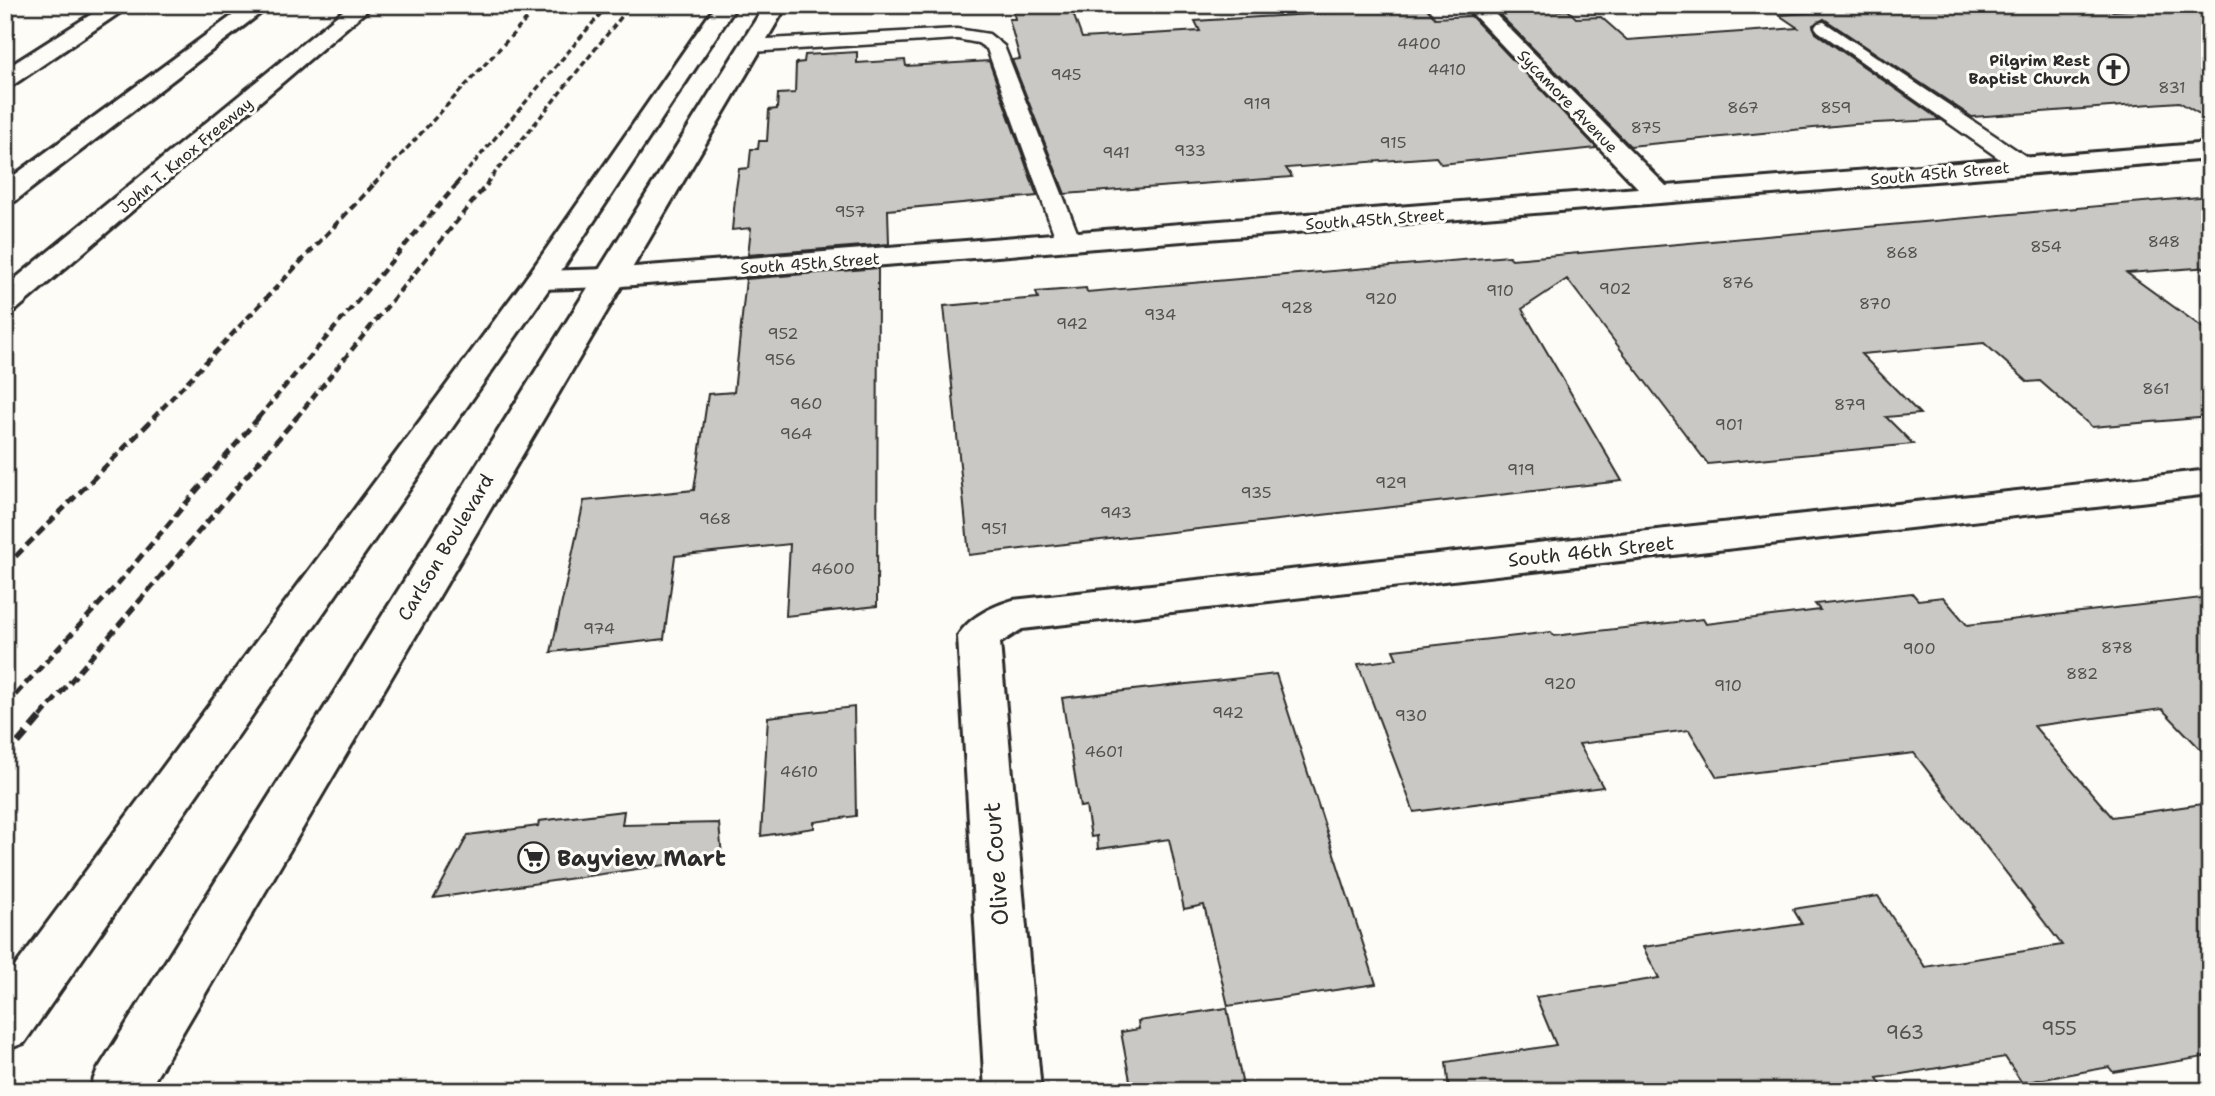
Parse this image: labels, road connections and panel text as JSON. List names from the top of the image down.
{
  "streets": {
    "main road": [
      "Sycamore Avenue",
      "John T. Knox Freeway",
      "South 45th Street",
      "Carlson Boulevard",
      "South 46th Street",
      "Olive Court"
    ]
  },
  "crossings": [
    ["Sycamore Avenue", "South 45th Street"],
    ["South 45th Street", "Carlson Boulevard"],
    ["South 46th Street", "Olive Court"]
  ],
  "places": {
    "church": ["Pilgrim Rest Baptist Church"],
    "supermarket": ["Bayview Mart"]
  },
  "house_numbers": [
    "4400",
    "4410",
    "945",
    "831",
    "919",
    "867",
    "859",
    "875",
    "915",
    "933",
    "941",
    "957",
    "848",
    "854",
    "868",
    "876",
    "902",
    "910",
    "920",
    "870",
    "928",
    "934",
    "942",
    "952",
    "956",
    "861",
    "960",
    "879",
    "901",
    "964",
    "919",
    "929",
    "935",
    "943",
    "968",
    "951",
    "4600",
    "974",
    "878",
    "900",
    "882",
    "920",
    "910",
    "942",
    "930",
    "4601",
    "4610",
    "955",
    "963"
  ]
}
